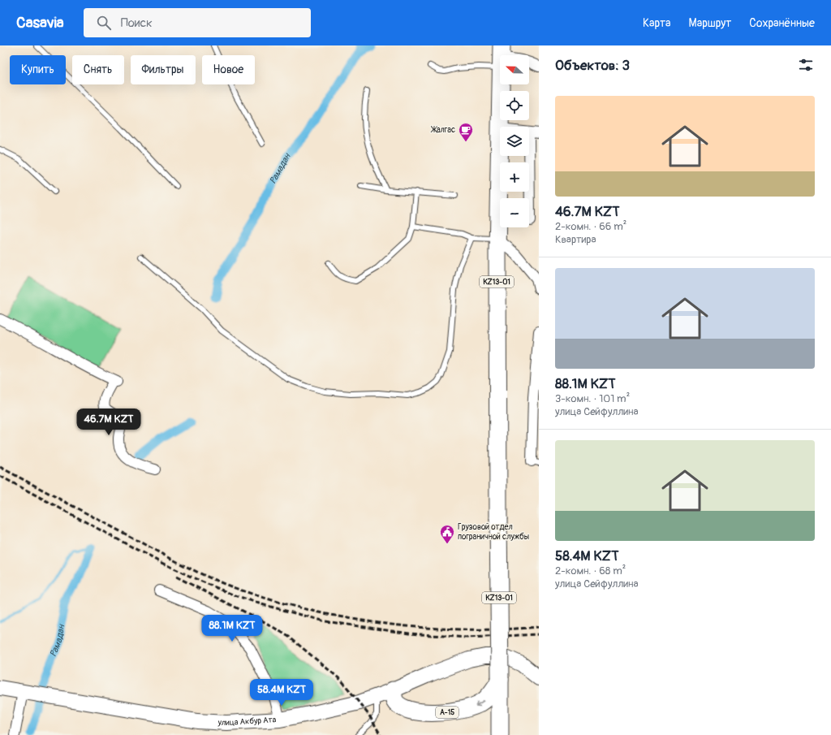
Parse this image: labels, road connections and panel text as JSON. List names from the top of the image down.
{
  "streets": {
    "highway": ["KZ13-01", "A-15"],
    "main road": ["улица Акбур Ата"]
  },
  "crossings": [
    ["KZ13-01", "A-15"],
    ["A-15", "улица Акбур Ата"]
  ],
  "water": ["Рамадан"],
  "places": {
    "cafe": ["Жалгас"],
    "public building": ["Грузовой отдел пограничной службы"]
  },
  "north": "left",
  "page": {
    "header": "Casavia",
    "search": "Поиск",
    "nav": ["Карта", "Маршрут", "Сохранённые"],
    "heading": "Объектов: 3",
    "map_buttons": ["+", "−"],
    "chip": [
      "Купить",
      "Снять",
      "Фильтры",
      "Новое"
    ],
    "list": [
      {
        "name": "46.7M KZT",
        "note": "2-комн. · 66 m² · Квартира"
      },
      {
        "name": "88.1M KZT",
        "note": "3-комн. · 101 m² · улица Сейфуллина"
      },
      {
        "name": "58.4M KZT",
        "note": "2-комн. · 68 m² · улица Сейфуллина"
      }
    ],
    "price": ["46.7M KZT", "88.1M KZT", "58.4M KZT"]
  }
}
